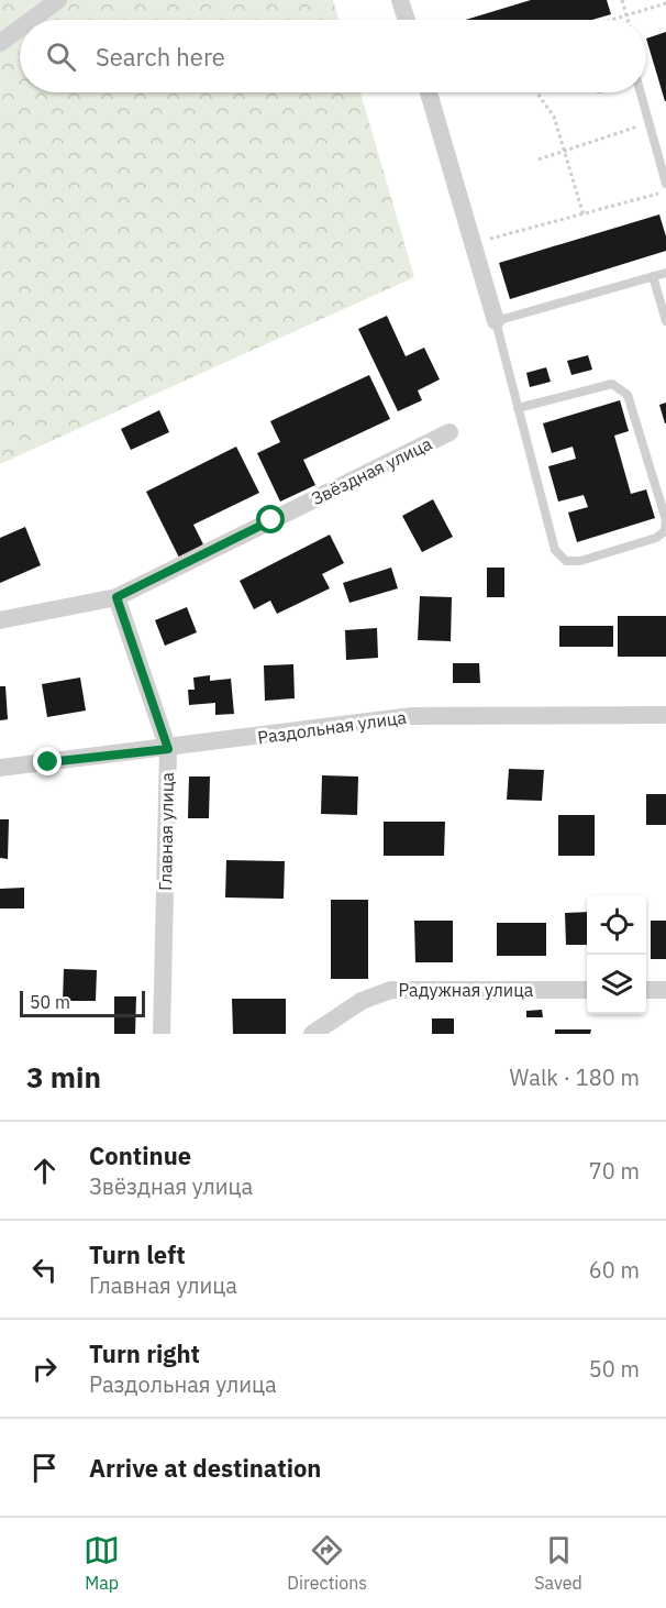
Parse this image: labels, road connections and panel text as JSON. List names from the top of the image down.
{
  "streets": {
    "street": [
      "Звёздная улица",
      "Раздольная улица",
      "Главная улица",
      "Радужная улица"
    ]
  },
  "crossings": [
    ["Звёздная улица", "Главная улица"],
    ["Раздольная улица", "Главная улица"]
  ],
  "scale_bar": "50 m",
  "page": {
    "search": "Search here",
    "scale": "50 m",
    "heading": ["3 min", "Walk · 180 m"],
    "list": [
      ["Continue", "Звёздная улица", "70 m"],
      ["Turn left", "Главная улица", "60 m"],
      ["Turn right", "Раздольная улица", "50 m"],
      "Arrive at destination"
    ],
    "nav": ["Map", "Directions", "Saved"]
  }
}
